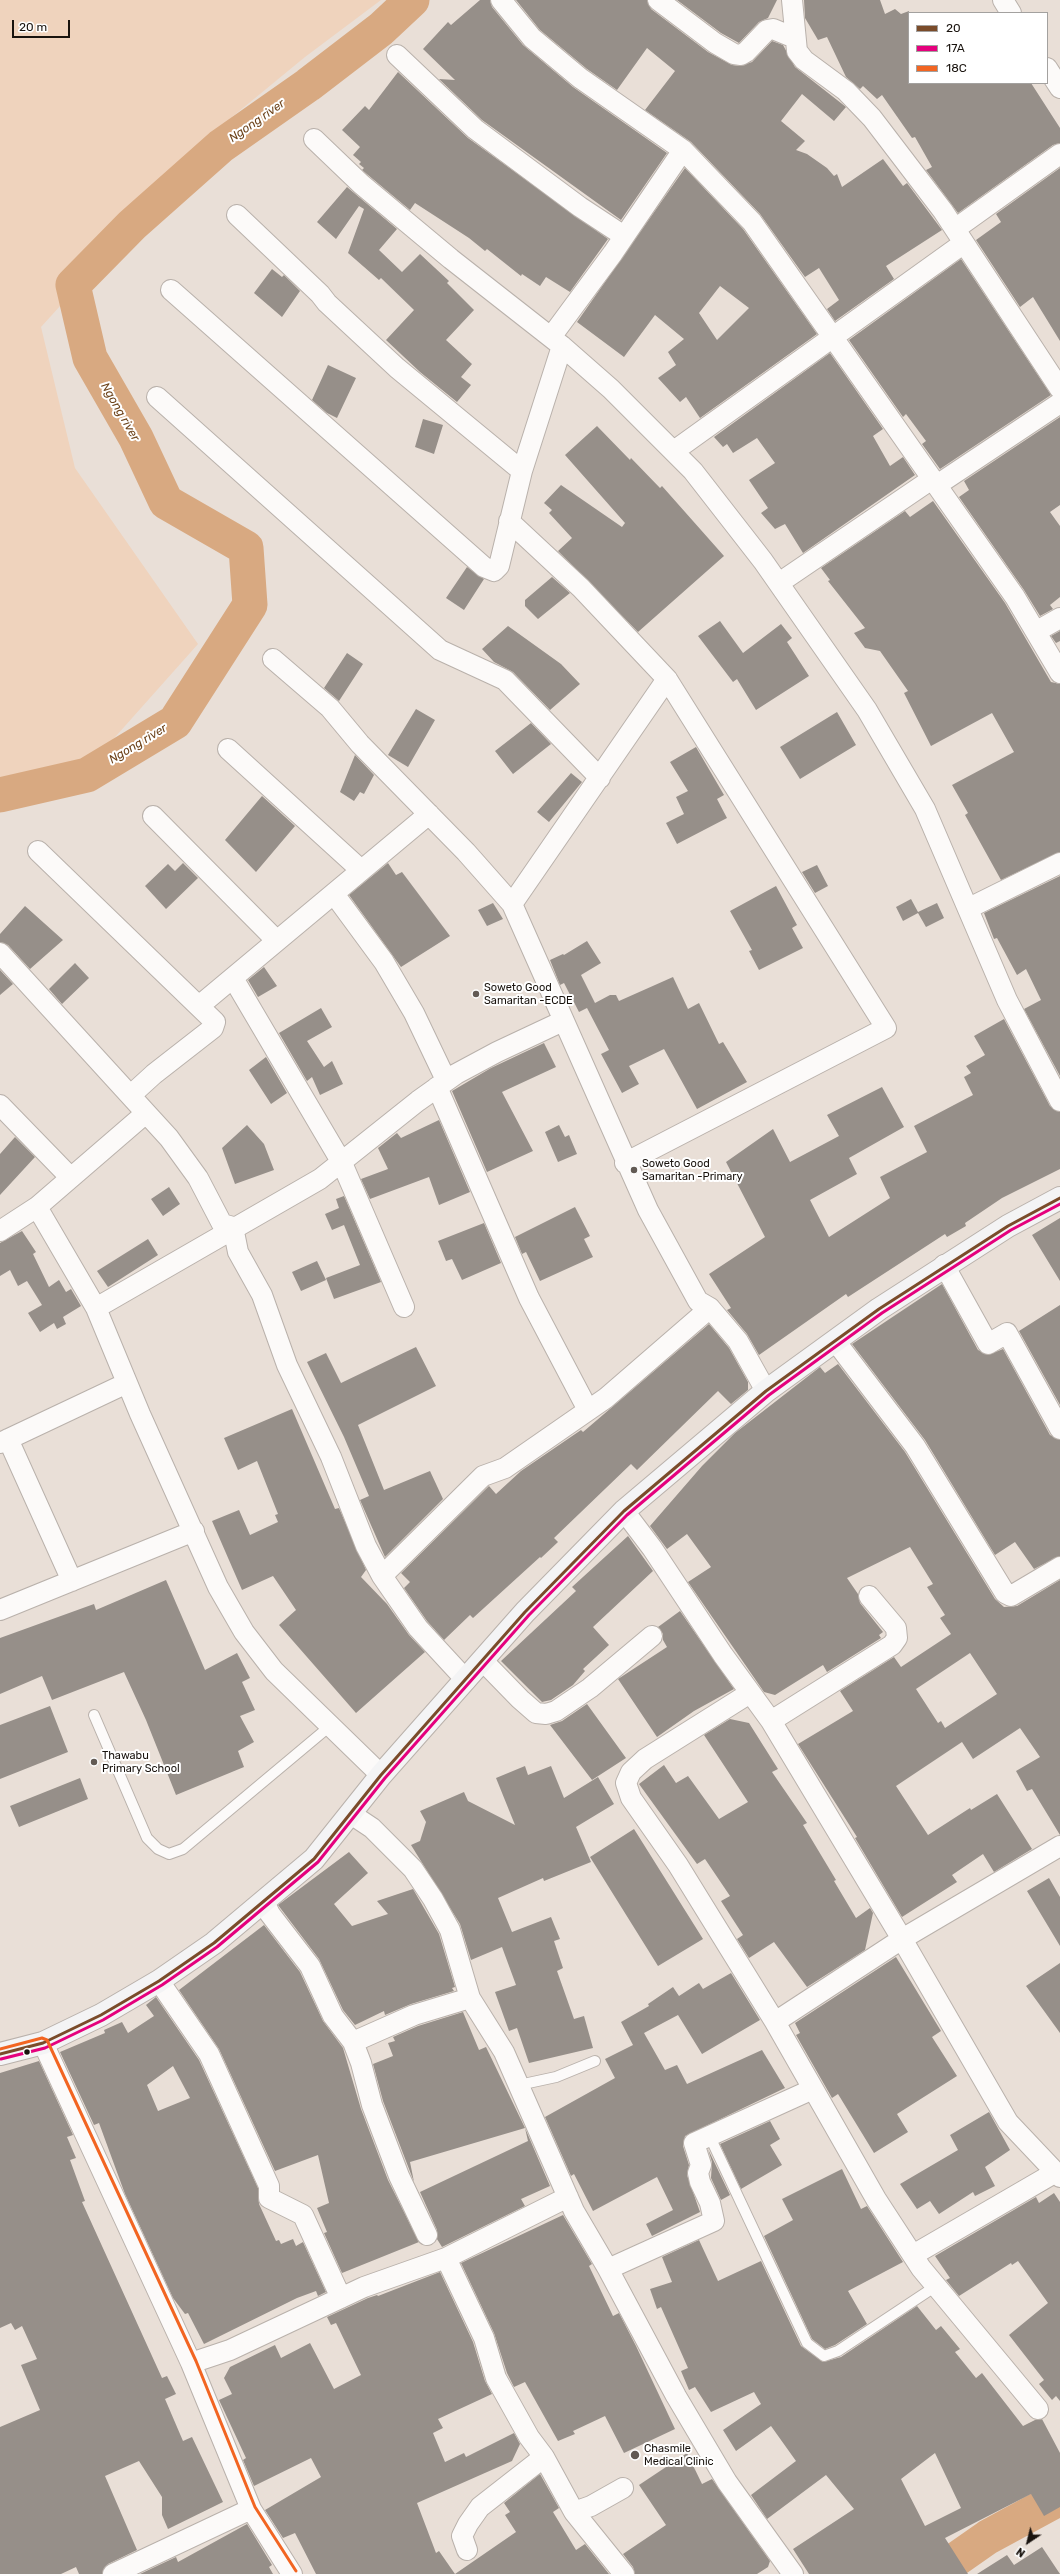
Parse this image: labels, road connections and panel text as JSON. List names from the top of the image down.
{
  "water": ["Ngong river"],
  "places": [
    "Soweto Good Samaritan -ECDE",
    "Soweto Good Samaritan -Primary",
    "Thawabu Primary School",
    "Chasmile Medical Clinic"
  ],
  "lines": ["transit line 20", "transit line 17A", "transit line 18C"],
  "legend": ["20", "17A", "18C"],
  "scale_bar": "20 m",
  "north": "bottom left"
}
